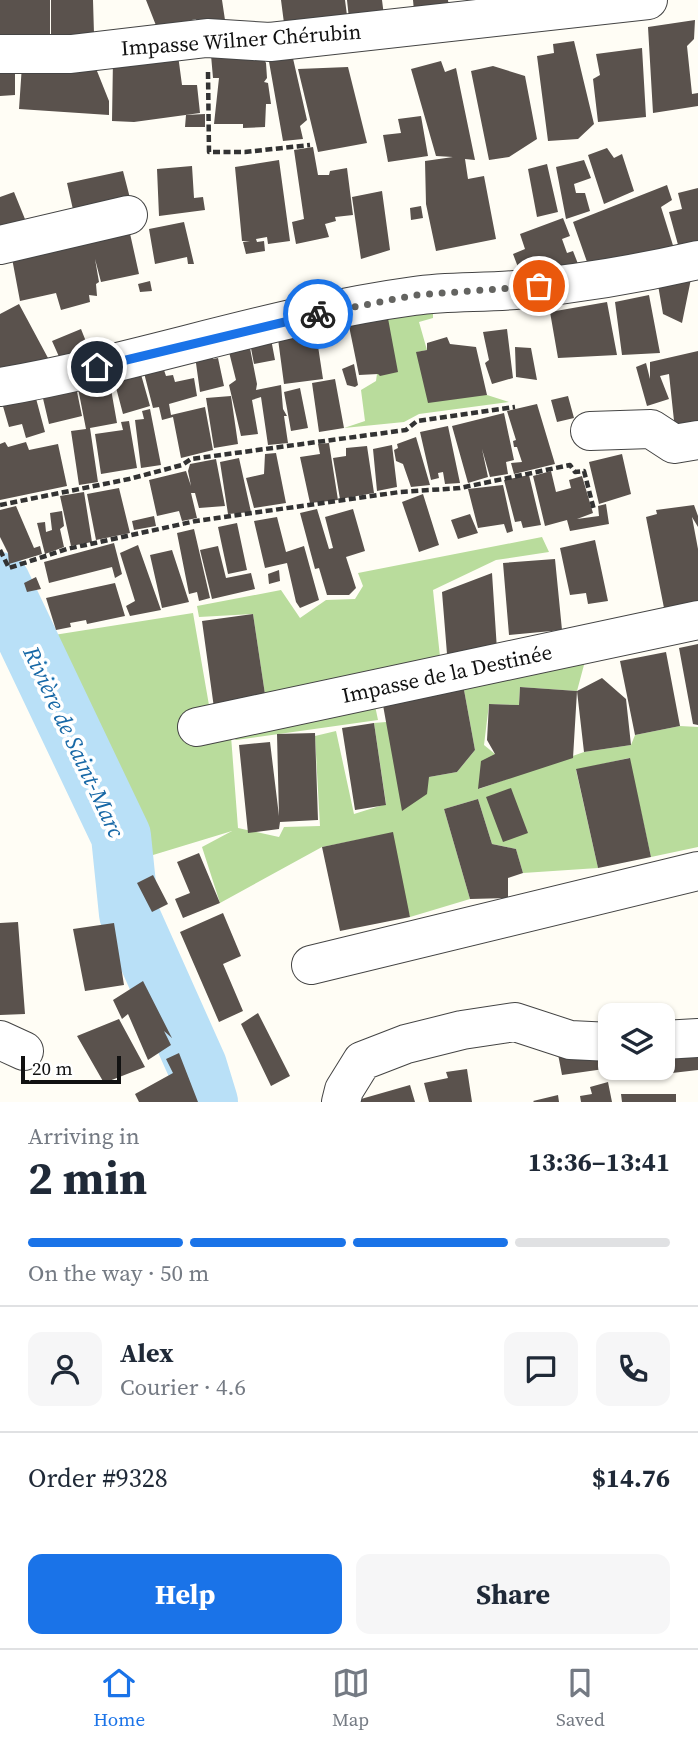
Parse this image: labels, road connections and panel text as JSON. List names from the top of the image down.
{
  "streets": {
    "street": ["Impasse Wilner Chérubin", "Impasse de la Destinée"]
  },
  "water": ["Rivière de Saint-Marc"],
  "scale_bar": "20 m",
  "page": {
    "scale": "20 m",
    "heading": ["2 min", "Arriving in", "13:36–13:41"],
    "panel": [
      "Alex",
      "Courier · 4.6",
      "Order #9328",
      "$14.76"
    ],
    "bar": "On the way · 50 m",
    "buttons": ["Help", "Share"],
    "tabs": ["Home", "Map", "Saved"]
  }
}
